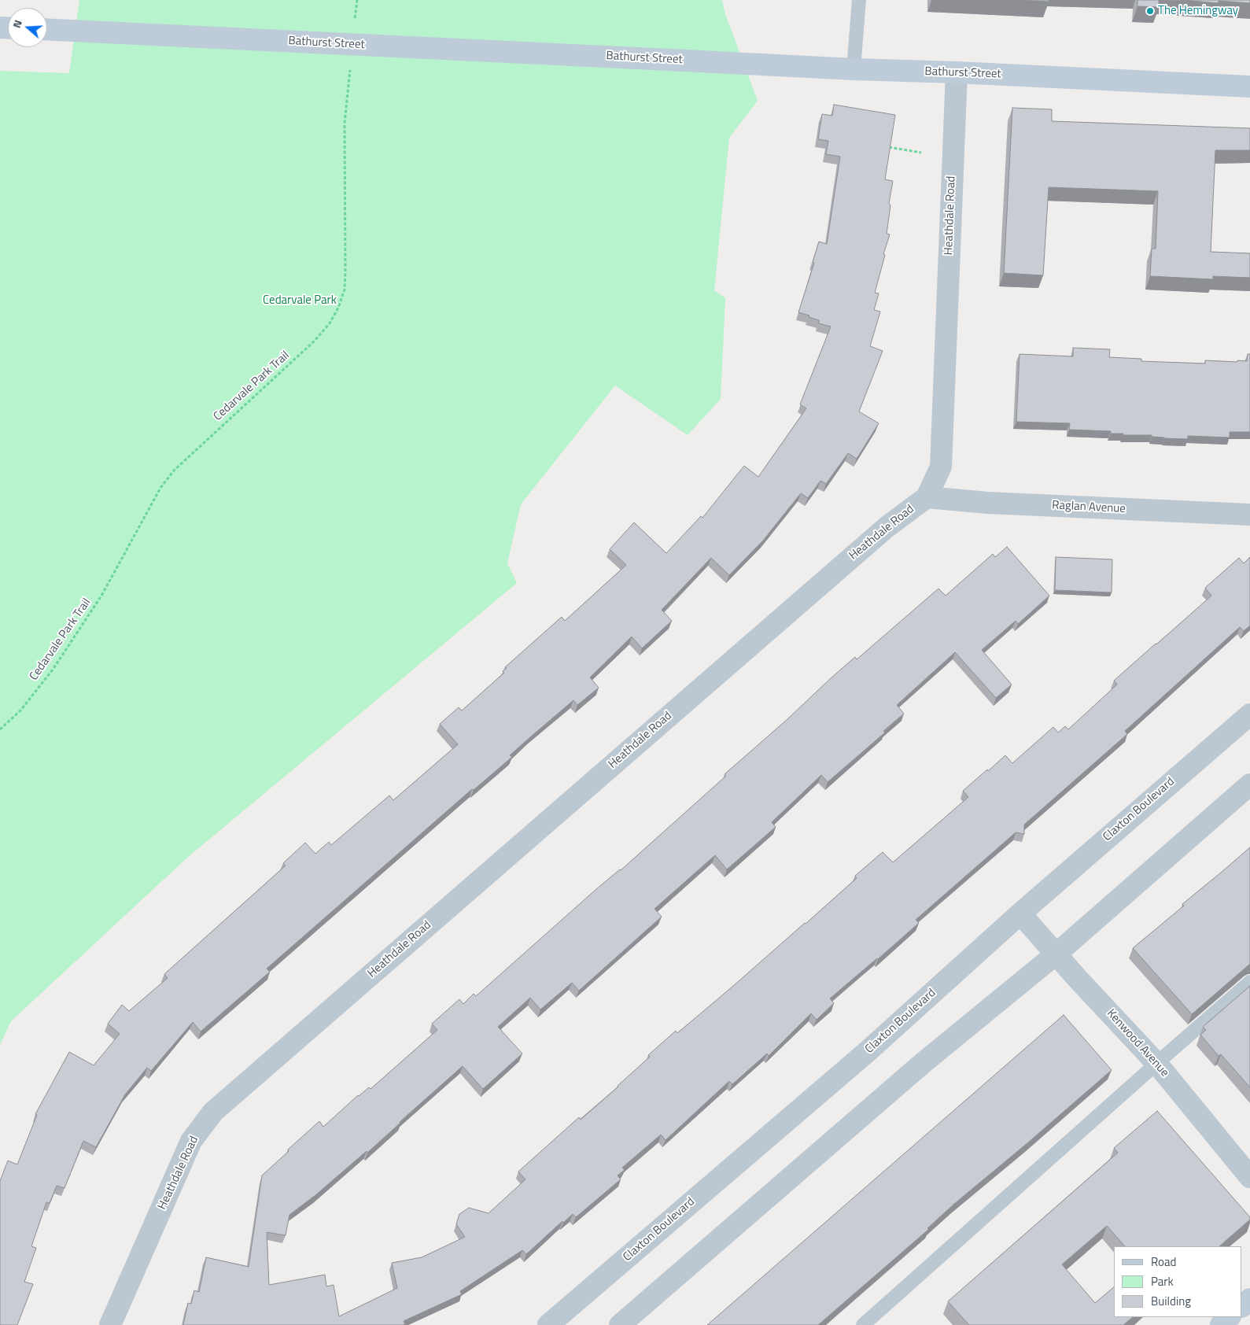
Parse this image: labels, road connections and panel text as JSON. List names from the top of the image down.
{
  "streets": {
    "main road": ["Bathurst Street"],
    "street": [
      "Heathdale Road",
      "Raglan Avenue",
      "Claxton Boulevard",
      "Kenwood Avenue"
    ],
    "path": ["Cedarvale Park Trail"]
  },
  "crossings": [
    ["Bathurst Street", "Heathdale Road"],
    ["Heathdale Road", "Raglan Avenue"],
    ["Claxton Boulevard", "Kenwood Avenue"]
  ],
  "parks": ["Cedarvale Park"],
  "places": ["The Hemingway"],
  "legend": ["Road", "Park", "Building"],
  "north": "left"
}
